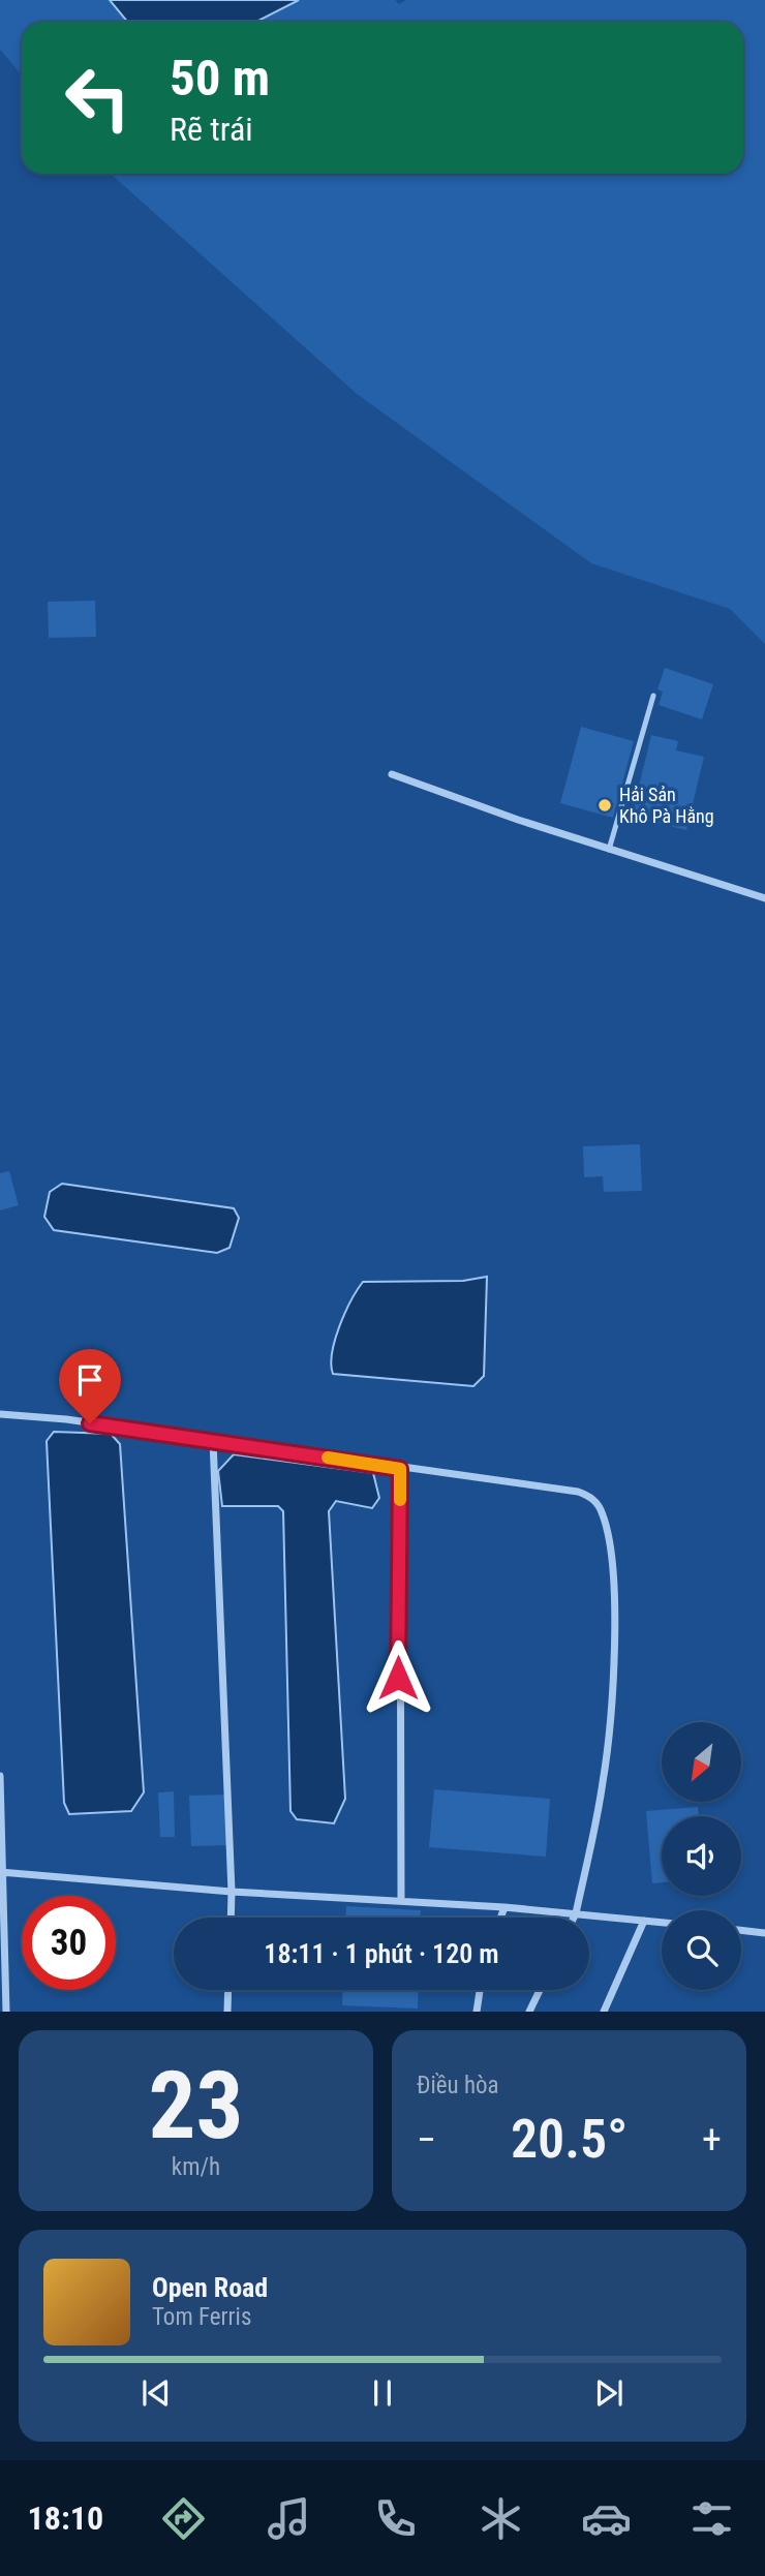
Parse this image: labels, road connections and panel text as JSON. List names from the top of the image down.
{
  "places": ["Hải Sản Khô Pà Hằng"],
  "north": "bottom left",
  "page": {
    "turn": ["50 m", "Rẽ trái"],
    "limit": "30",
    "trip": "18:11 · 1 phút · 120 m",
    "tile": [
      ["23", "km/h"],
      "Điều hòa"
    ],
    "heat": ["−", "20.5°", "+"],
    "song": ["Open Road", "Tom Ferris"],
    "tabs": "18:10"
  }
}
